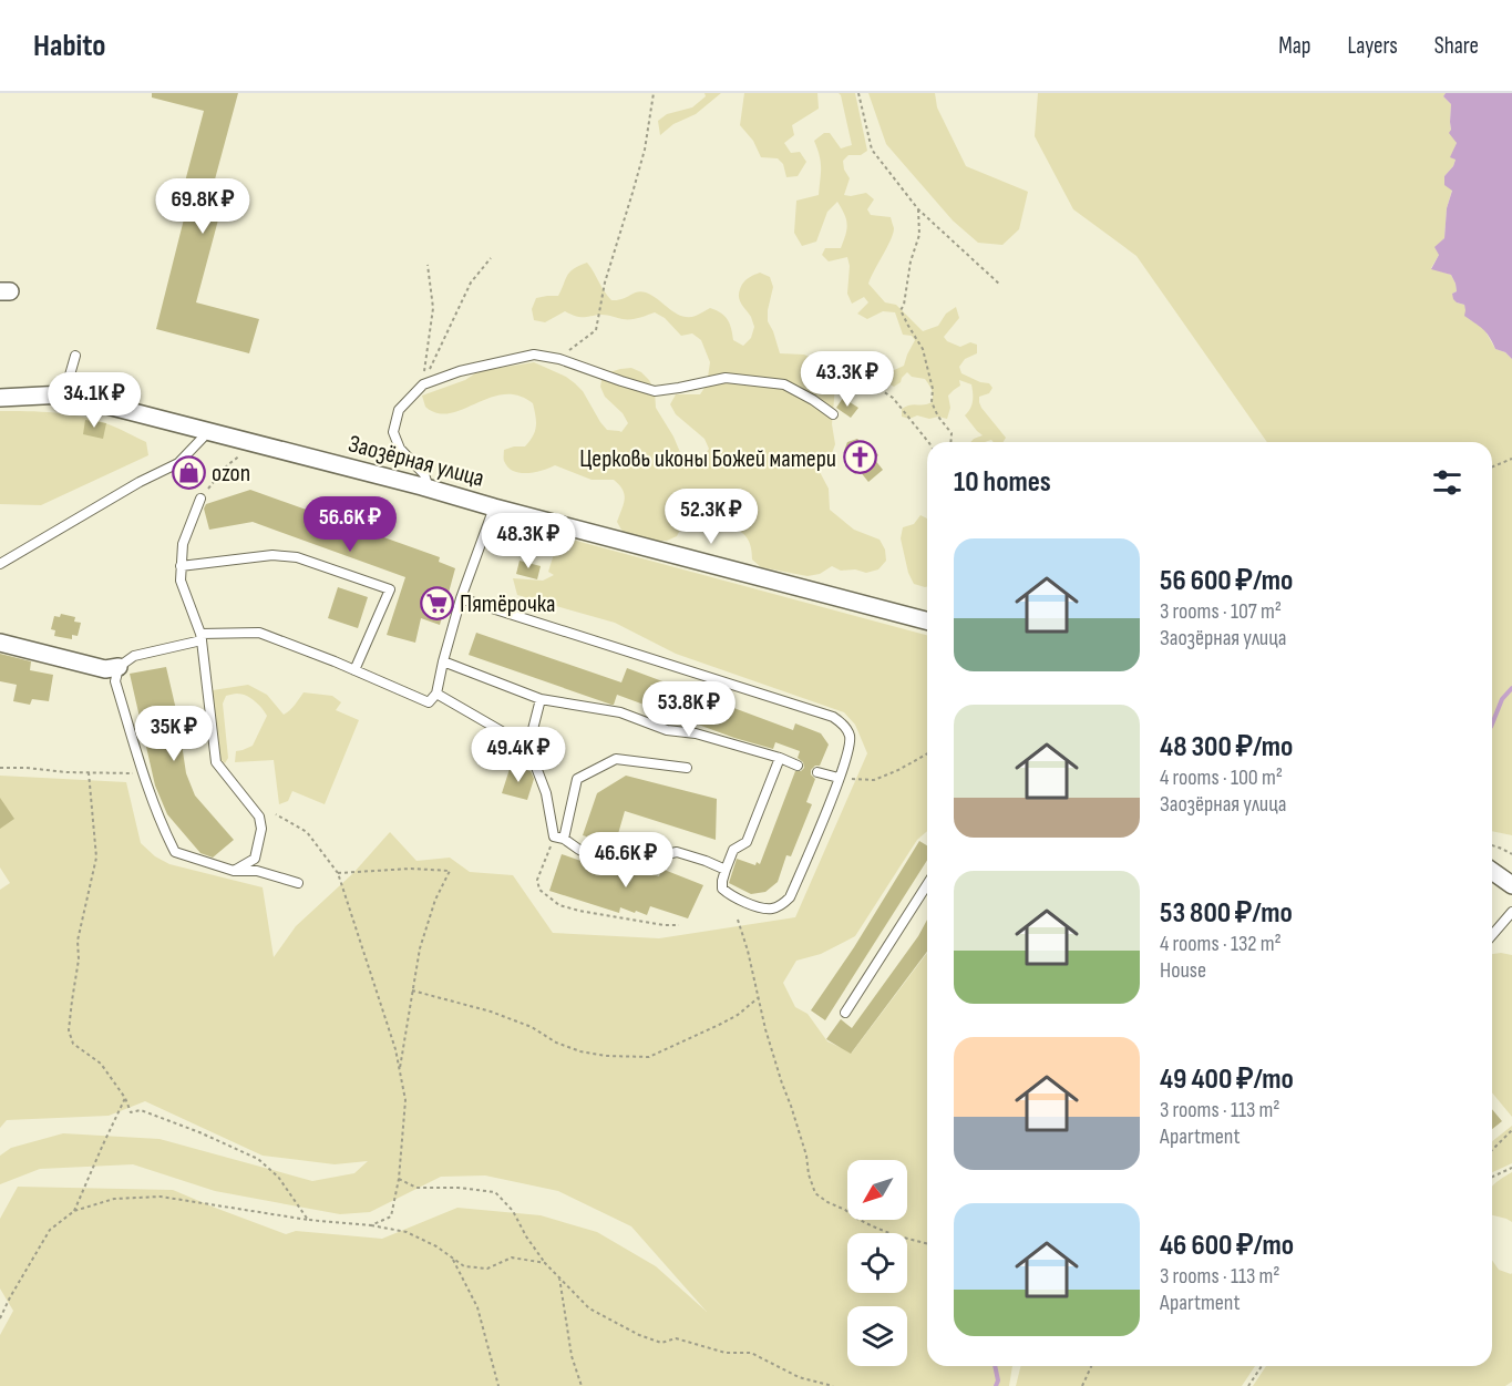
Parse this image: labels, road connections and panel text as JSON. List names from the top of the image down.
{
  "streets": {
    "street": ["Заозёрная улица"]
  },
  "places": {
    "church": ["Церковь иконы Божей матери"],
    "shop": ["ozon"],
    "supermarket": ["Пятёрочка"]
  },
  "north": "bottom left",
  "page": {
    "header": "Habito",
    "nav": ["Map", "Layers", "Share"],
    "price": [
      "69.8K ₽",
      "43.3K ₽",
      "34.1K ₽",
      "52.3K ₽",
      "56.6K ₽",
      "48.3K ₽",
      "53.8K ₽",
      "35K ₽",
      "49.4K ₽",
      "46.6K ₽"
    ],
    "heading": "10 homes",
    "list": [
      {
        "name": "56 600 ₽/mo",
        "note": "3 rooms · 107 m² · Заозёрная улица"
      },
      {
        "name": "48 300 ₽/mo",
        "note": "4 rooms · 100 m² · Заозёрная улица"
      },
      {
        "name": "53 800 ₽/mo",
        "note": "4 rooms · 132 m² · House"
      },
      {
        "name": "49 400 ₽/mo",
        "note": "3 rooms · 113 m² · Apartment"
      },
      {
        "name": "46 600 ₽/mo",
        "note": "3 rooms · 113 m² · Apartment"
      }
    ]
  }
}
